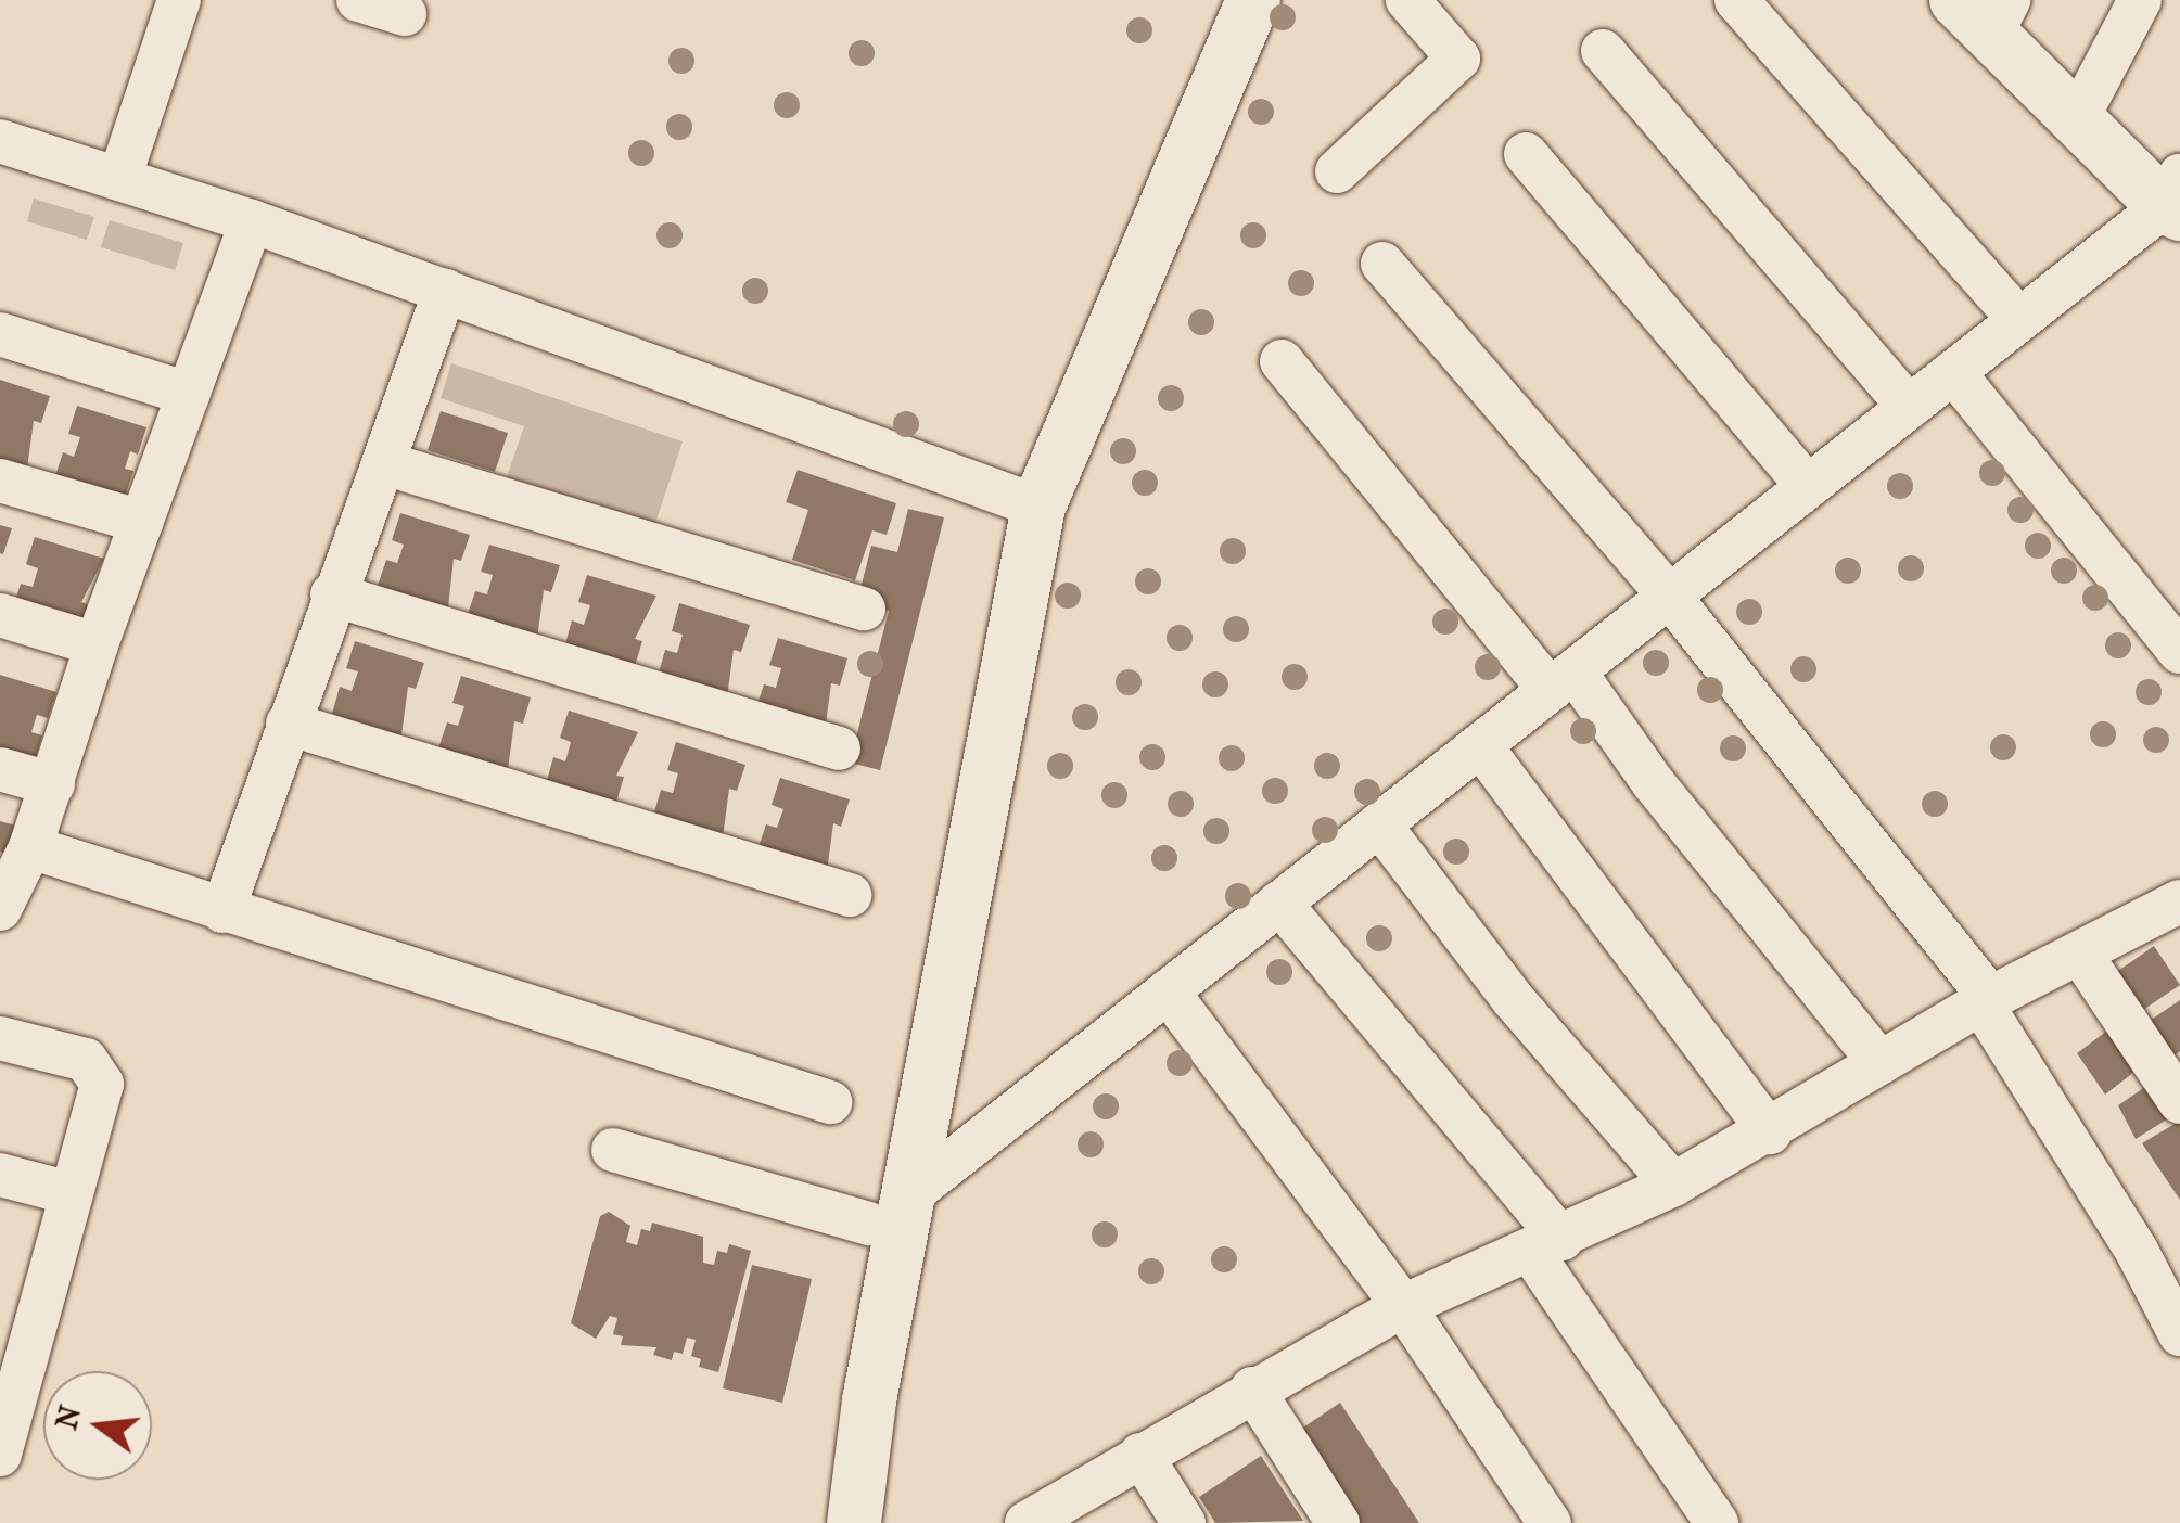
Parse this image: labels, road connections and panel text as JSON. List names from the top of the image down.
{
  "north": "left"
}
